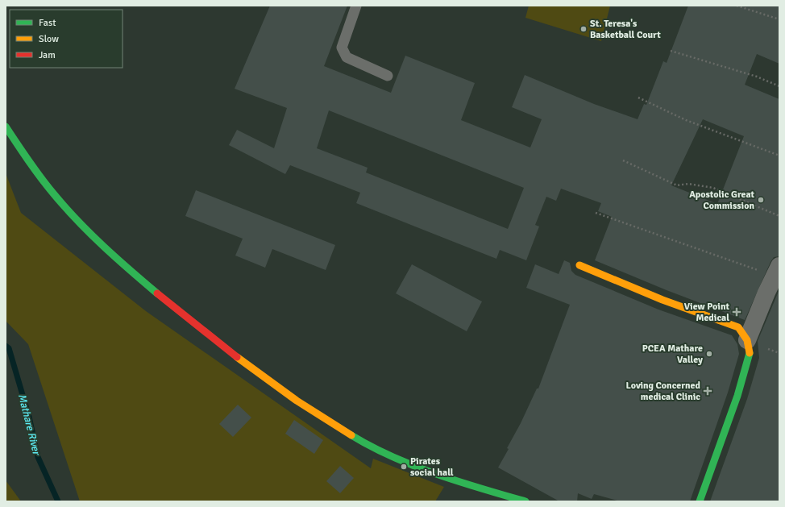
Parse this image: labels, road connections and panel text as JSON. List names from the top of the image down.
{
  "water": ["Mathare River"],
  "places": {
    "other": [
      "St. Teresa's Basketball Court",
      "Apostolic Great Commission",
      "PCEA Mathare Valley",
      "Pirates social hall"
    ],
    "health": ["View Point Medical", "Loving Concerned medical Clinic"]
  },
  "legend": ["Fast", "Slow", "Jam"]
}
